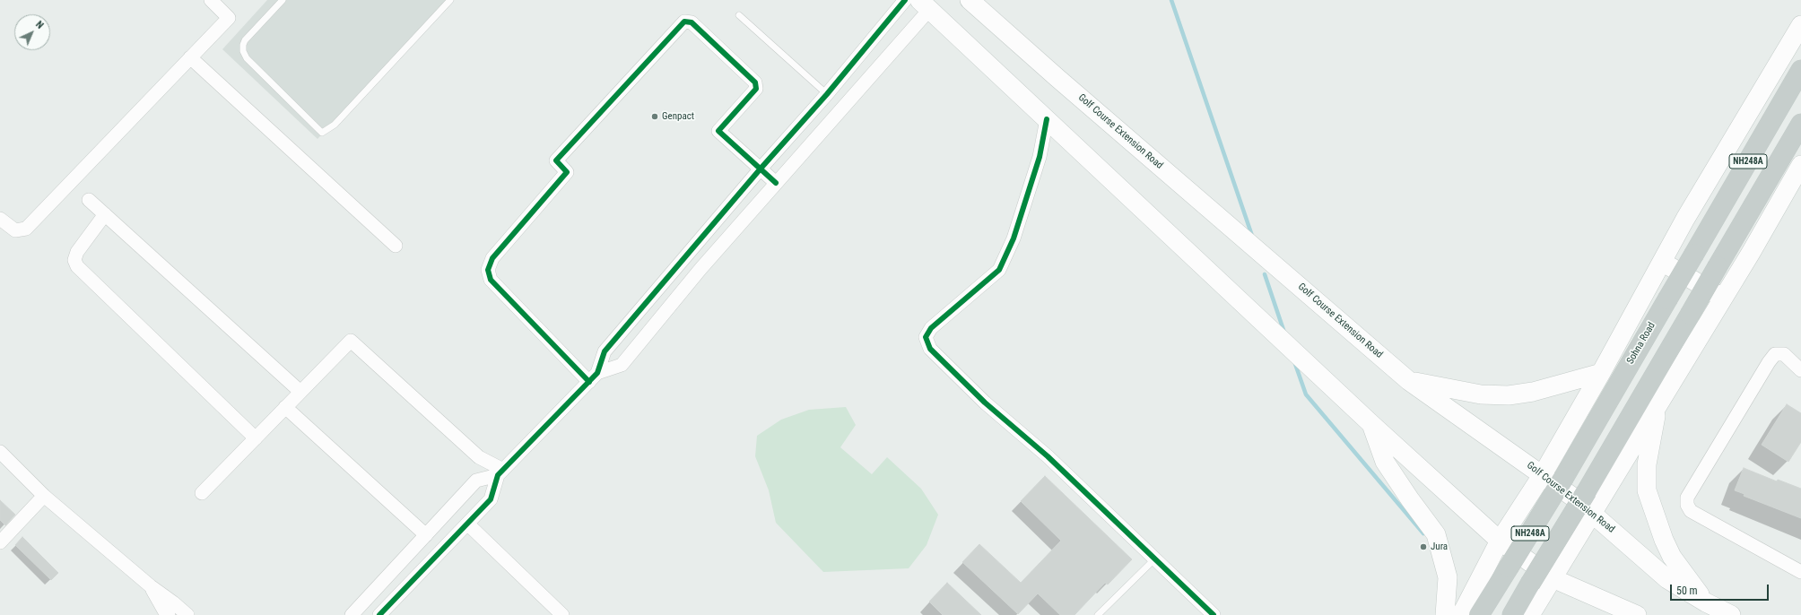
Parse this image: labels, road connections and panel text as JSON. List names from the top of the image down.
{
  "streets": {
    "highway": ["NH248A", "Sohna Road"],
    "main road": ["Golf Course Extension Road"]
  },
  "places": ["Genpact", "Jura"],
  "scale_bar": "50 m",
  "north": "top right"
}
